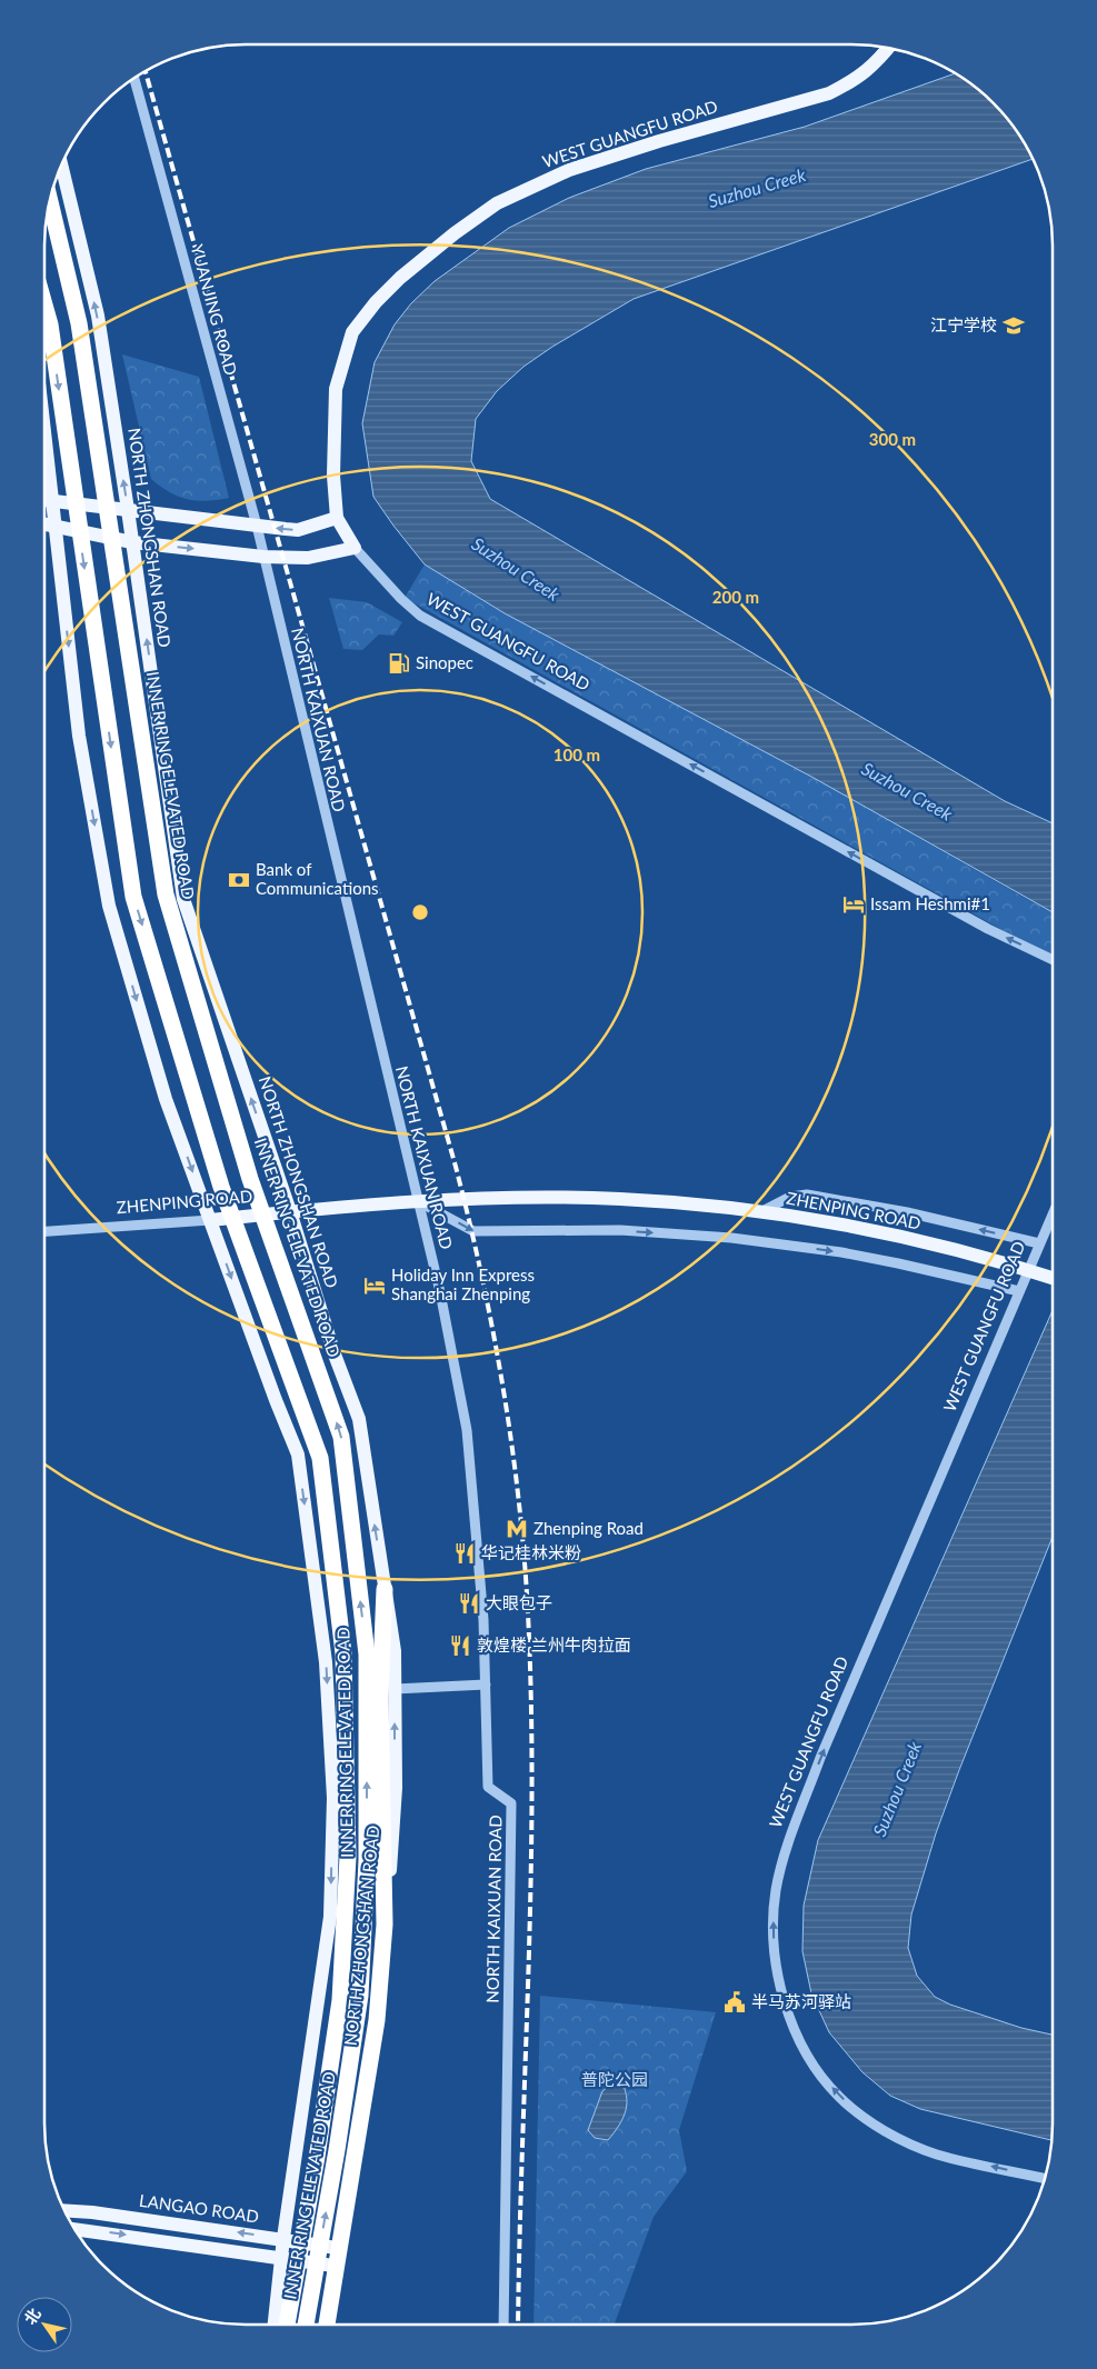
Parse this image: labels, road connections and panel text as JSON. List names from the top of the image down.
{
  "streets": {
    "highway": ["INNER RING ELEVATED ROAD"],
    "main road": [
      "WEST GUANGFU ROAD",
      "NORTH ZHONGSHAN ROAD",
      "ZHENPING ROAD",
      "LANGAO ROAD"
    ],
    "street": ["YUANJING ROAD", "NORTH KAIXUAN ROAD"]
  },
  "crossings": [
    ["YUANJING ROAD", "NORTH KAIXUAN ROAD"],
    ["NORTH ZHONGSHAN ROAD", "ZHENPING ROAD"],
    ["NORTH ZHONGSHAN ROAD", "LANGAO ROAD"],
    ["NORTH KAIXUAN ROAD", "ZHENPING ROAD"]
  ],
  "water": ["Suzhou Creek"],
  "parks": ["普陀公园"],
  "places": {
    "school or university": ["江宁学校"],
    "fuel station": ["Sinopec"],
    "bank": ["Bank of Communications"],
    "hotel": ["Issam Heshmi#1", "Holiday Inn Express Shanghai Zhenping"],
    "metro station": ["Zhenping Road"],
    "restaurant": ["华记桂林米粉", "大眼包子", "敦煌楼 兰州牛肉拉面"],
    "public building": ["半马苏河驿站"]
  },
  "north": "top left",
  "rings": ["300 m", "200 m", "100 m"]
}
